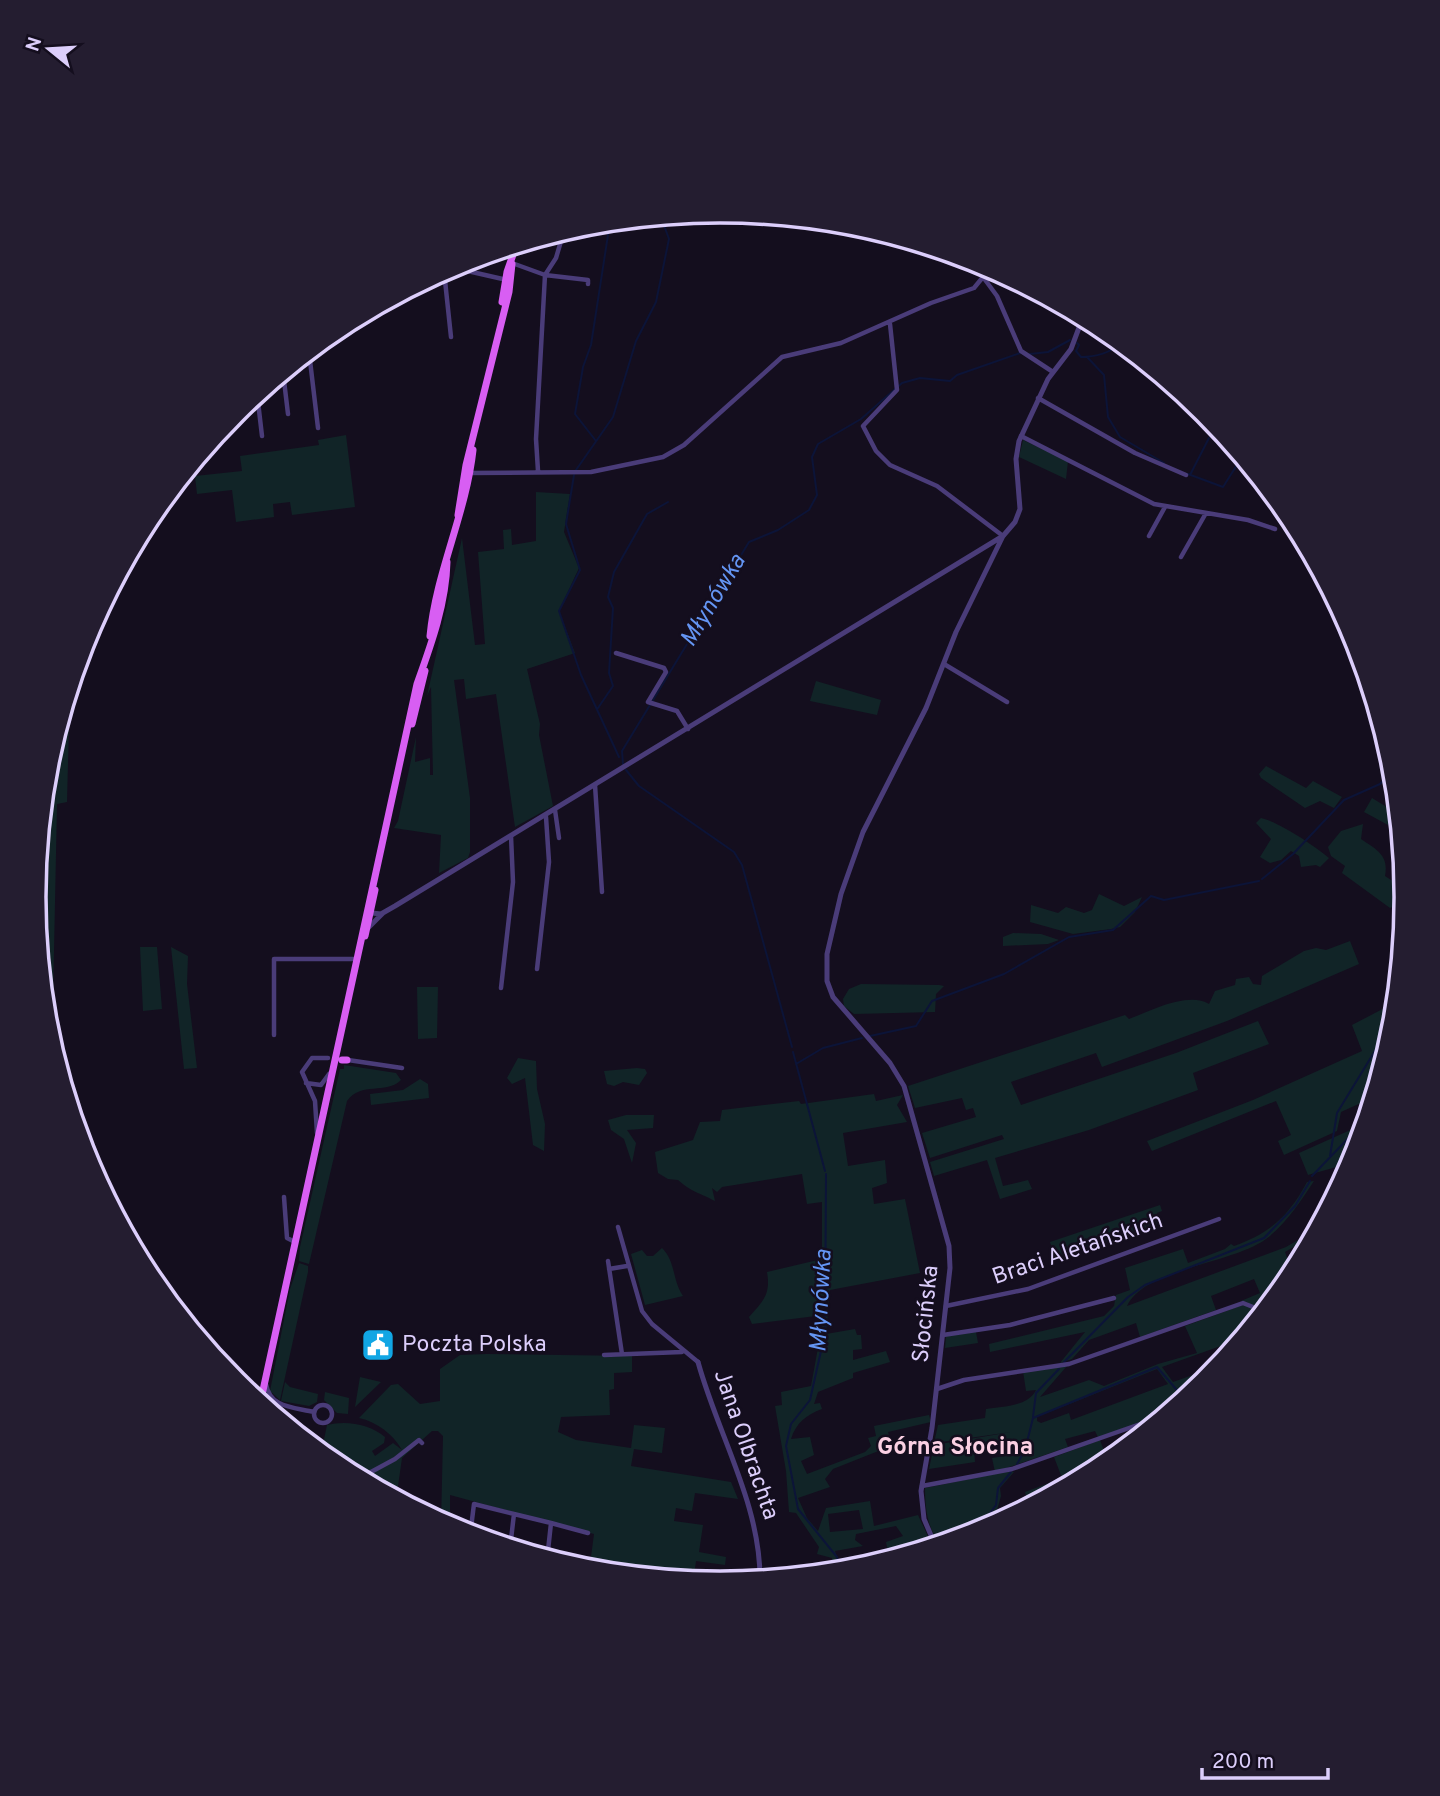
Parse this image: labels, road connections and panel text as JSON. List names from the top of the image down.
{
  "streets": {
    "street": ["Braci Aletańskich", "Słocińska", "Jana Olbrachta"]
  },
  "crossings": [
    ["Braci Aletańskich", "Słocińska"]
  ],
  "districts": ["Górna Słocina"],
  "water": ["Młynówka"],
  "places": {
    "public building": ["Poczta Polska"]
  },
  "scale_bar": "200 m",
  "north": "left"
}
